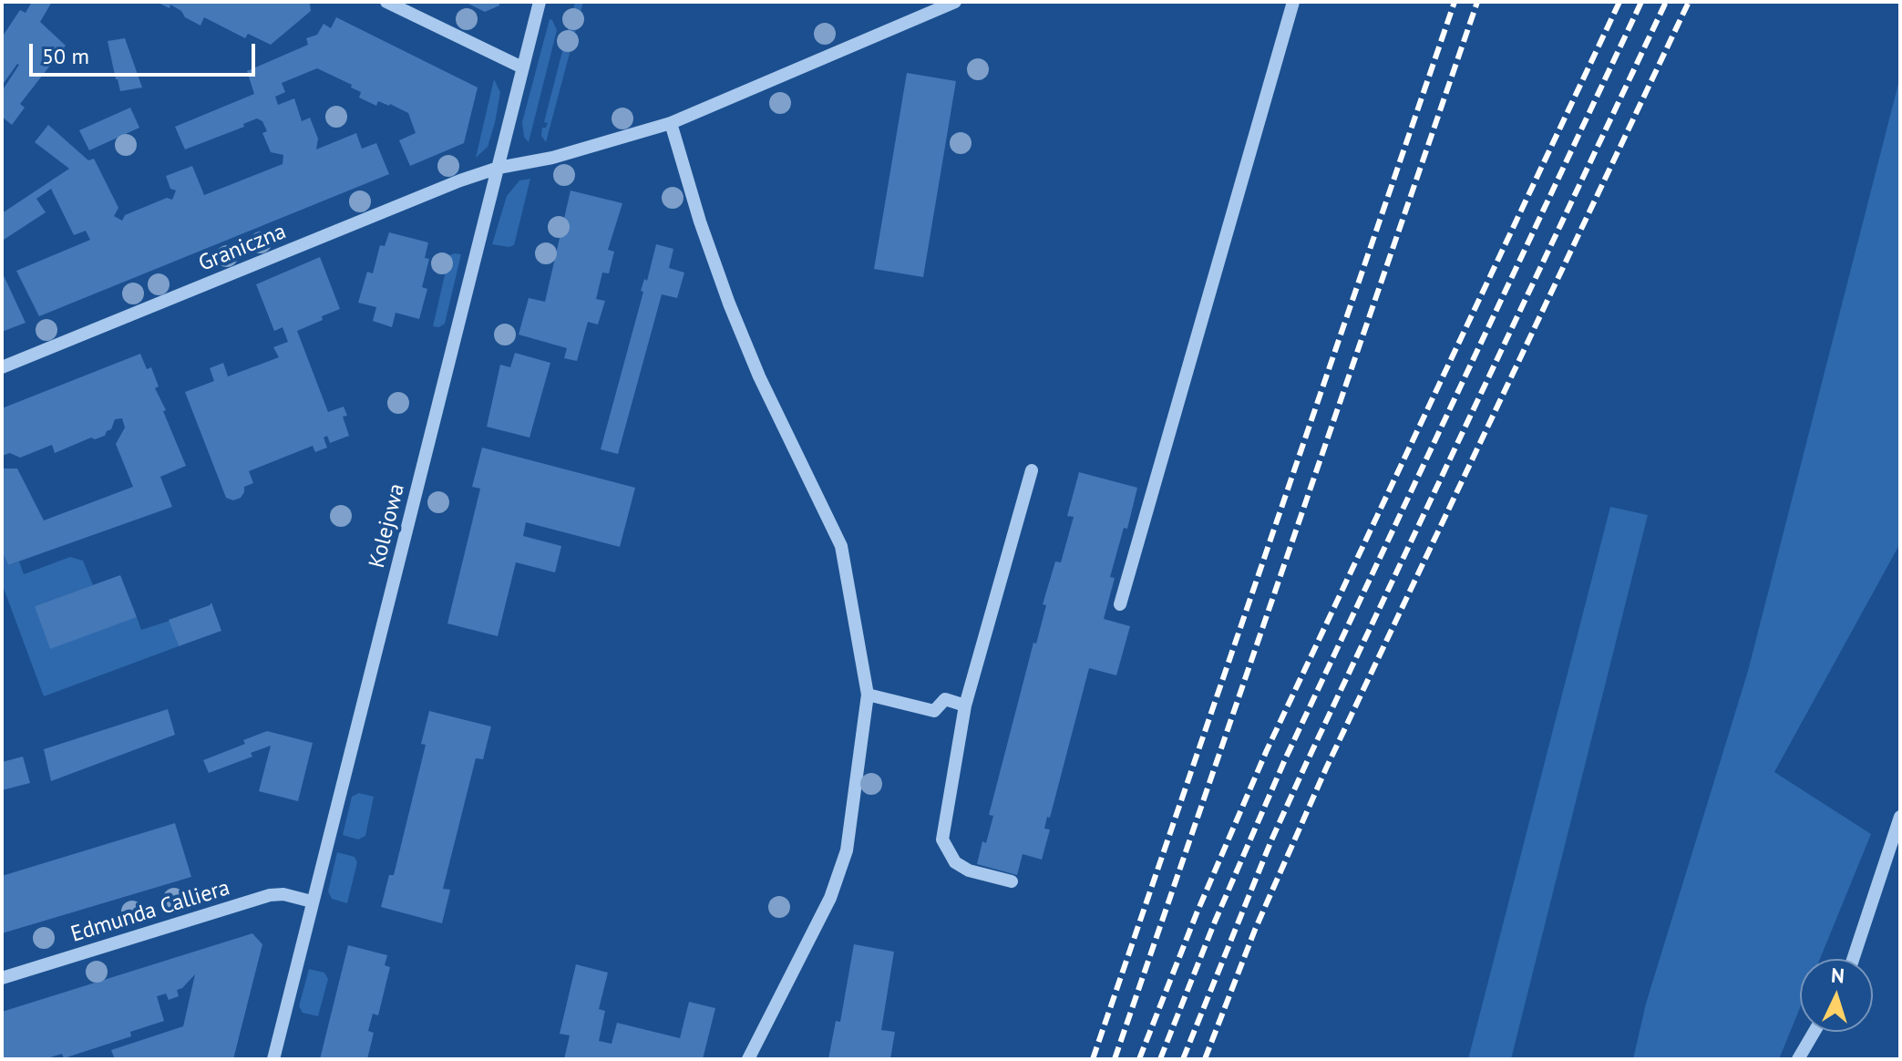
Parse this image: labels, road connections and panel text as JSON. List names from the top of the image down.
{
  "streets": {
    "street": ["Graniczna", "Kolejowa", "Edmunda Calliera"]
  },
  "crossings": [
    ["Graniczna", "Kolejowa"],
    ["Kolejowa", "Edmunda Calliera"]
  ],
  "scale_bar": "50 m",
  "north": "top"
}
